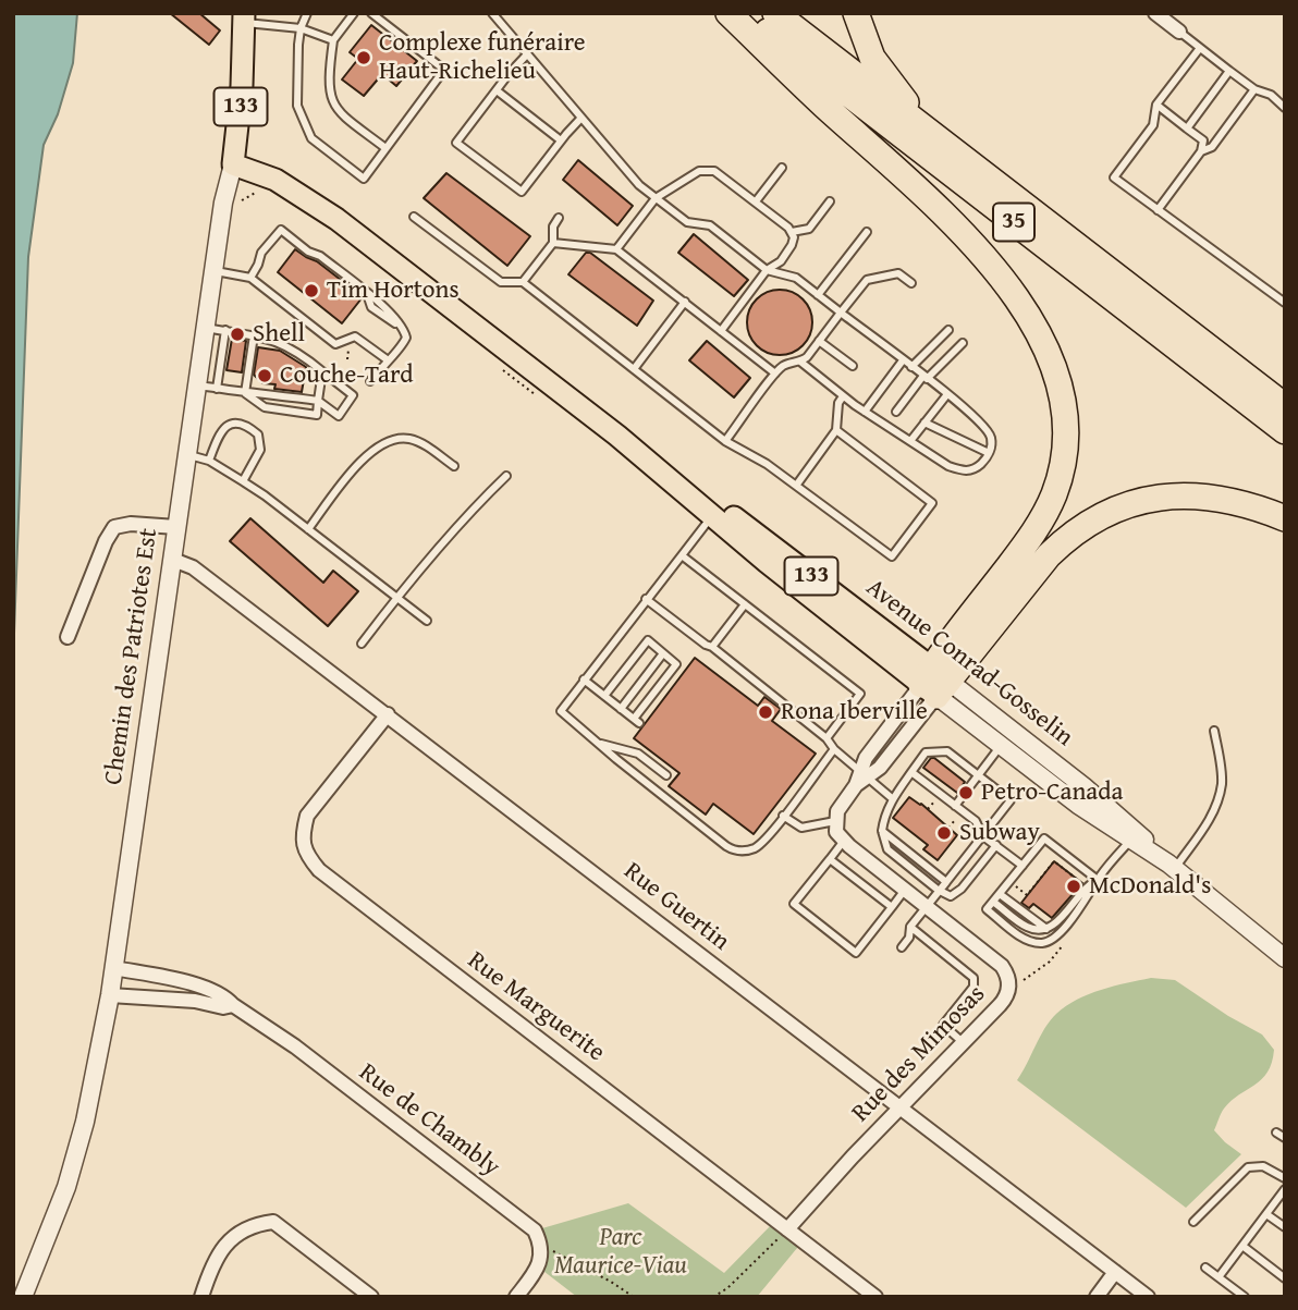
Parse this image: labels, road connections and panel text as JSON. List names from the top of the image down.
{
  "streets": {
    "highway": ["35"],
    "main road": ["133", "Chemin des Patriotes Est", "Avenue Conrad-Gosselin"],
    "street": [
      "Rue Guertin",
      "Rue Marguerite",
      "Rue des Mimosas",
      "Rue de Chambly"
    ]
  },
  "crossings": [
    ["Chemin des Patriotes Est", "Avenue Conrad-Gosselin"],
    ["Chemin des Patriotes Est", "Rue Guertin"],
    ["Chemin des Patriotes Est", "Rue de Chambly"],
    ["Rue Guertin", "Rue Marguerite"],
    ["Rue Guertin", "Rue des Mimosas"],
    ["Rue Marguerite", "Rue des Mimosas"]
  ],
  "parks": ["Parc Maurice-Viau"],
  "places": [
    "Complexe funéraire Haut-Richelieu",
    "Tim Hortons",
    "Shell",
    "Couche-Tard",
    "Rona Iberville",
    "Petro-Canada",
    "Subway",
    "McDonald's"
  ]
}
